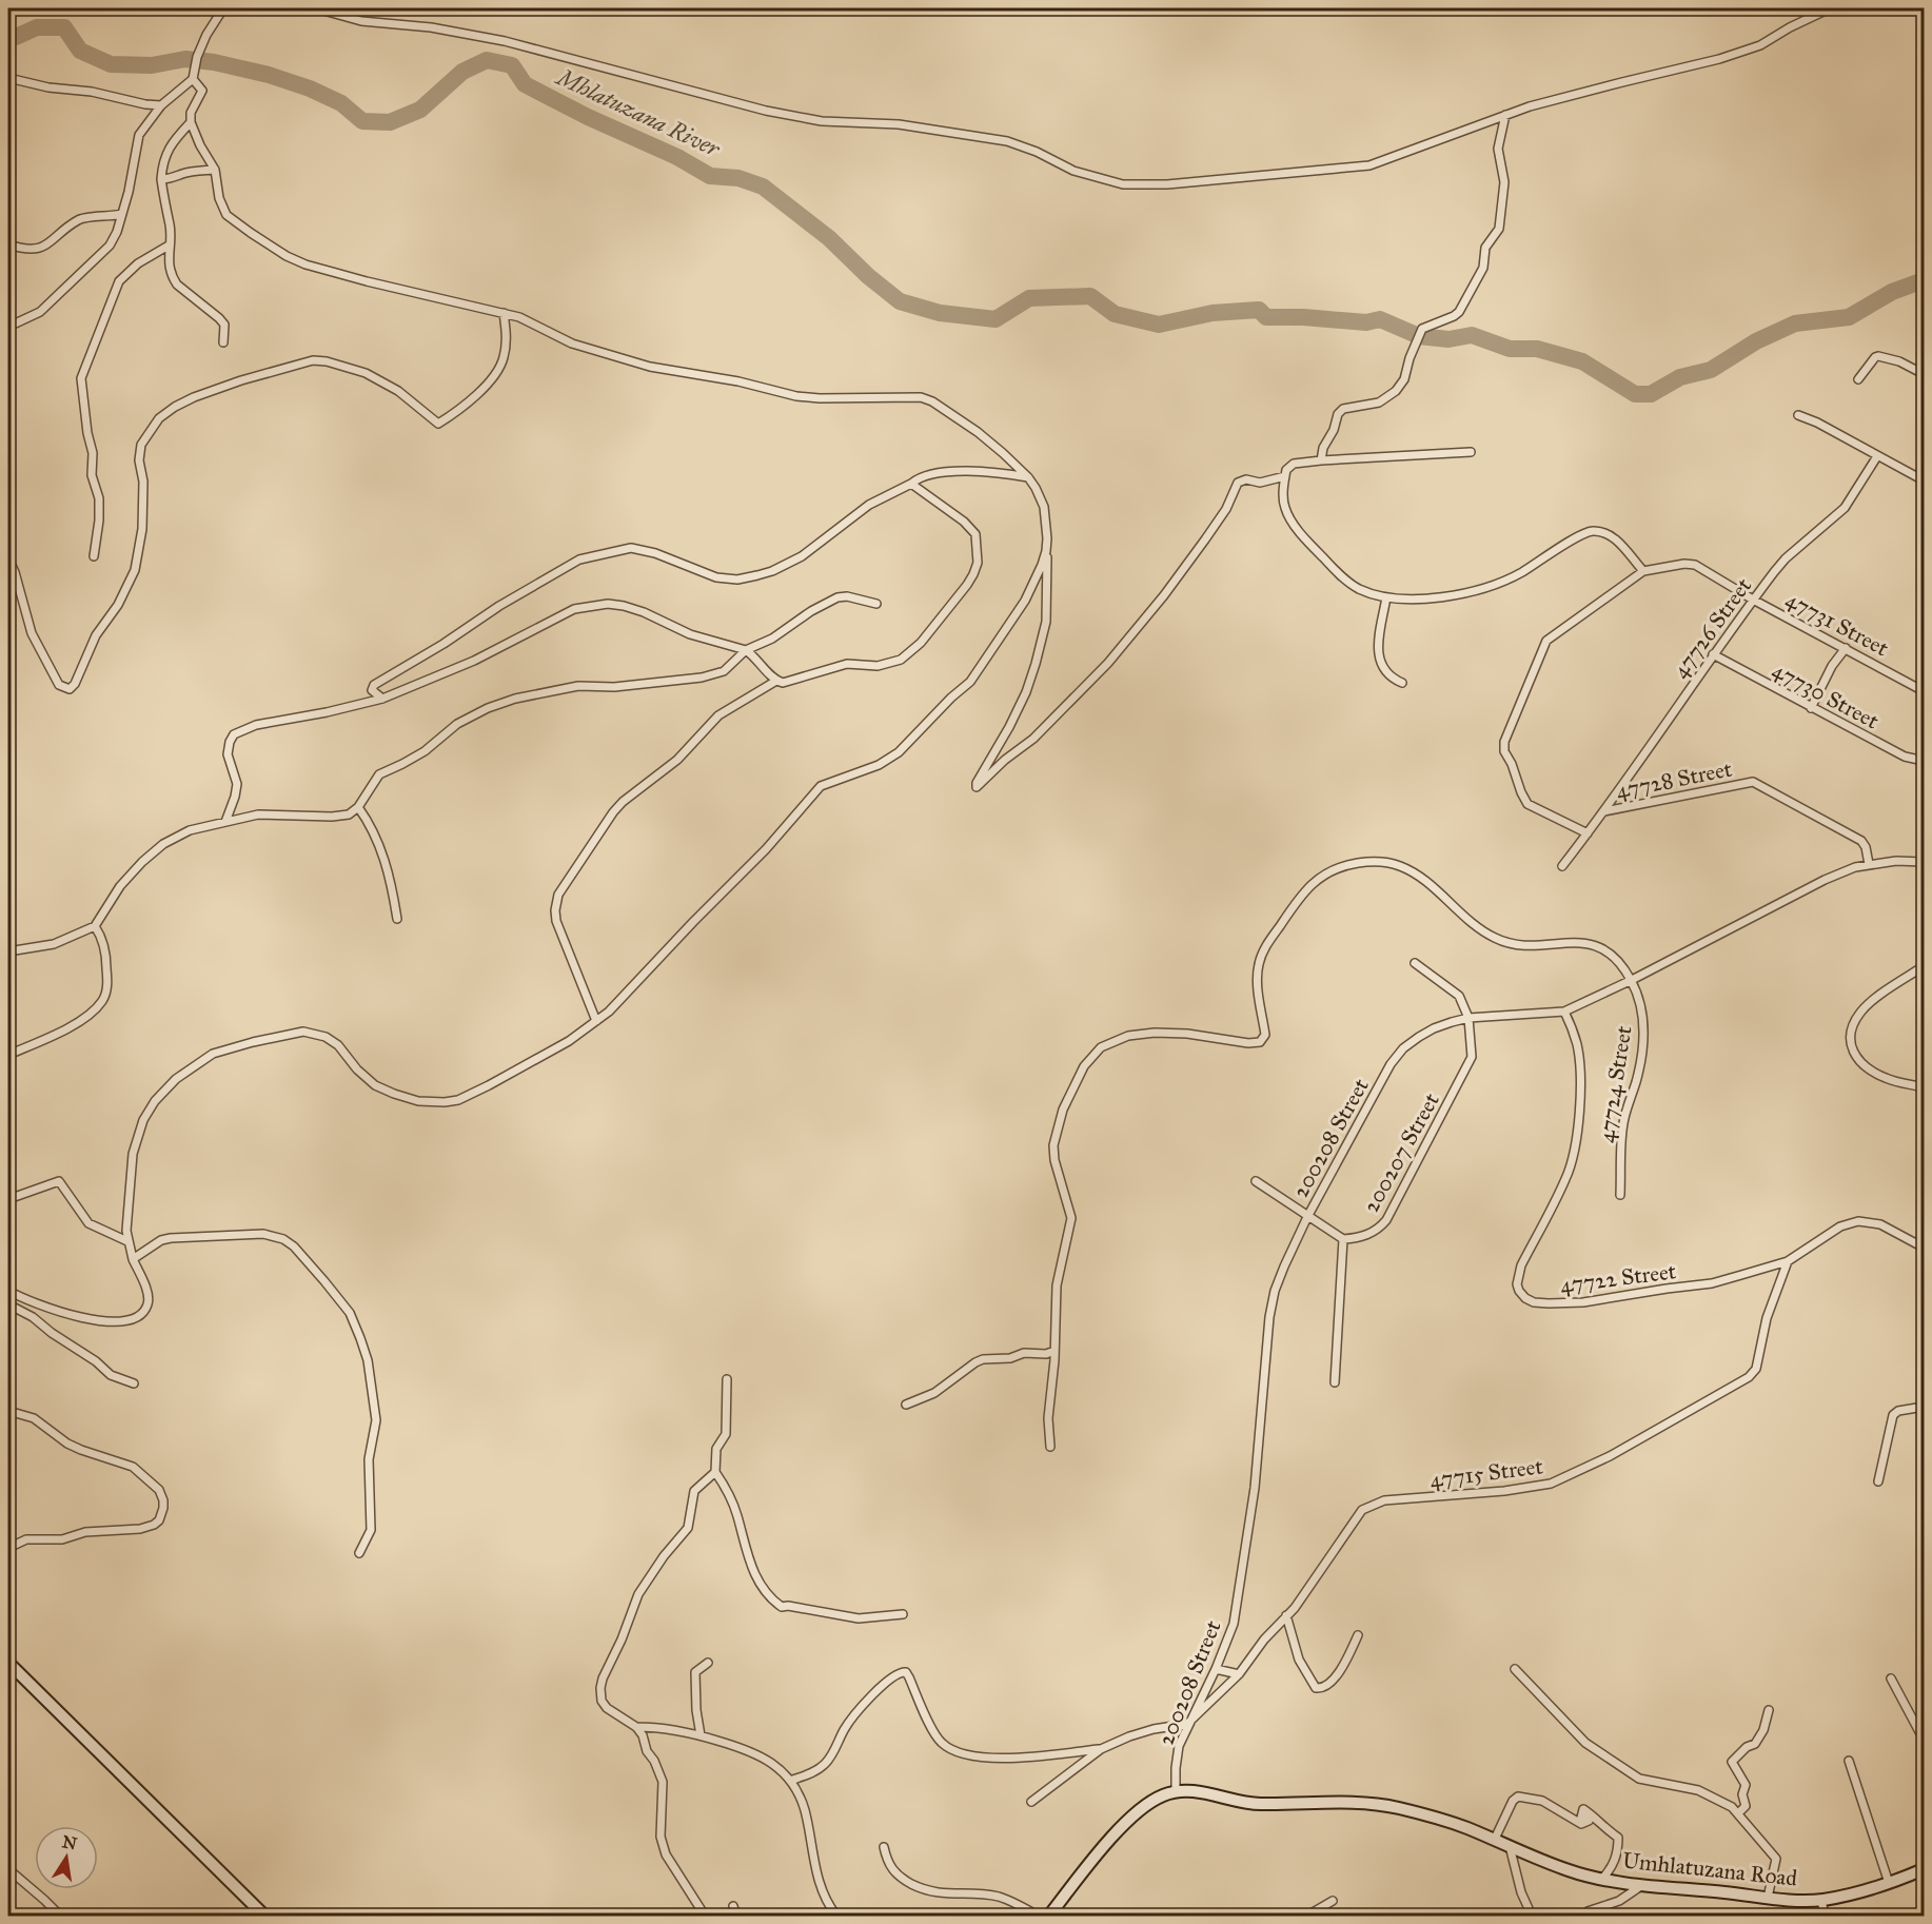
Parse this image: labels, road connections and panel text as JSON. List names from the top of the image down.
{
  "streets": {
    "street": [
      "47731 Street",
      "47726 Street",
      "47730 Street",
      "47728 Street",
      "47724 Street",
      "200208 Street",
      "200207 Street",
      "47722 Street",
      "47715 Street",
      "Umhlatuzana Road"
    ]
  },
  "crossings": [
    ["47731 Street", "47726 Street"],
    ["47726 Street", "47730 Street"],
    ["47726 Street", "47728 Street"],
    ["47728 Street", "200208 Street"],
    ["47724 Street", "200208 Street"],
    ["200208 Street", "200207 Street"],
    ["200208 Street", "47722 Street"],
    ["200208 Street", "47715 Street"],
    ["200208 Street", "Umhlatuzana Road"],
    ["47722 Street", "47715 Street"]
  ],
  "water": ["Mhlatuzana River"],
  "north": "top"
}
